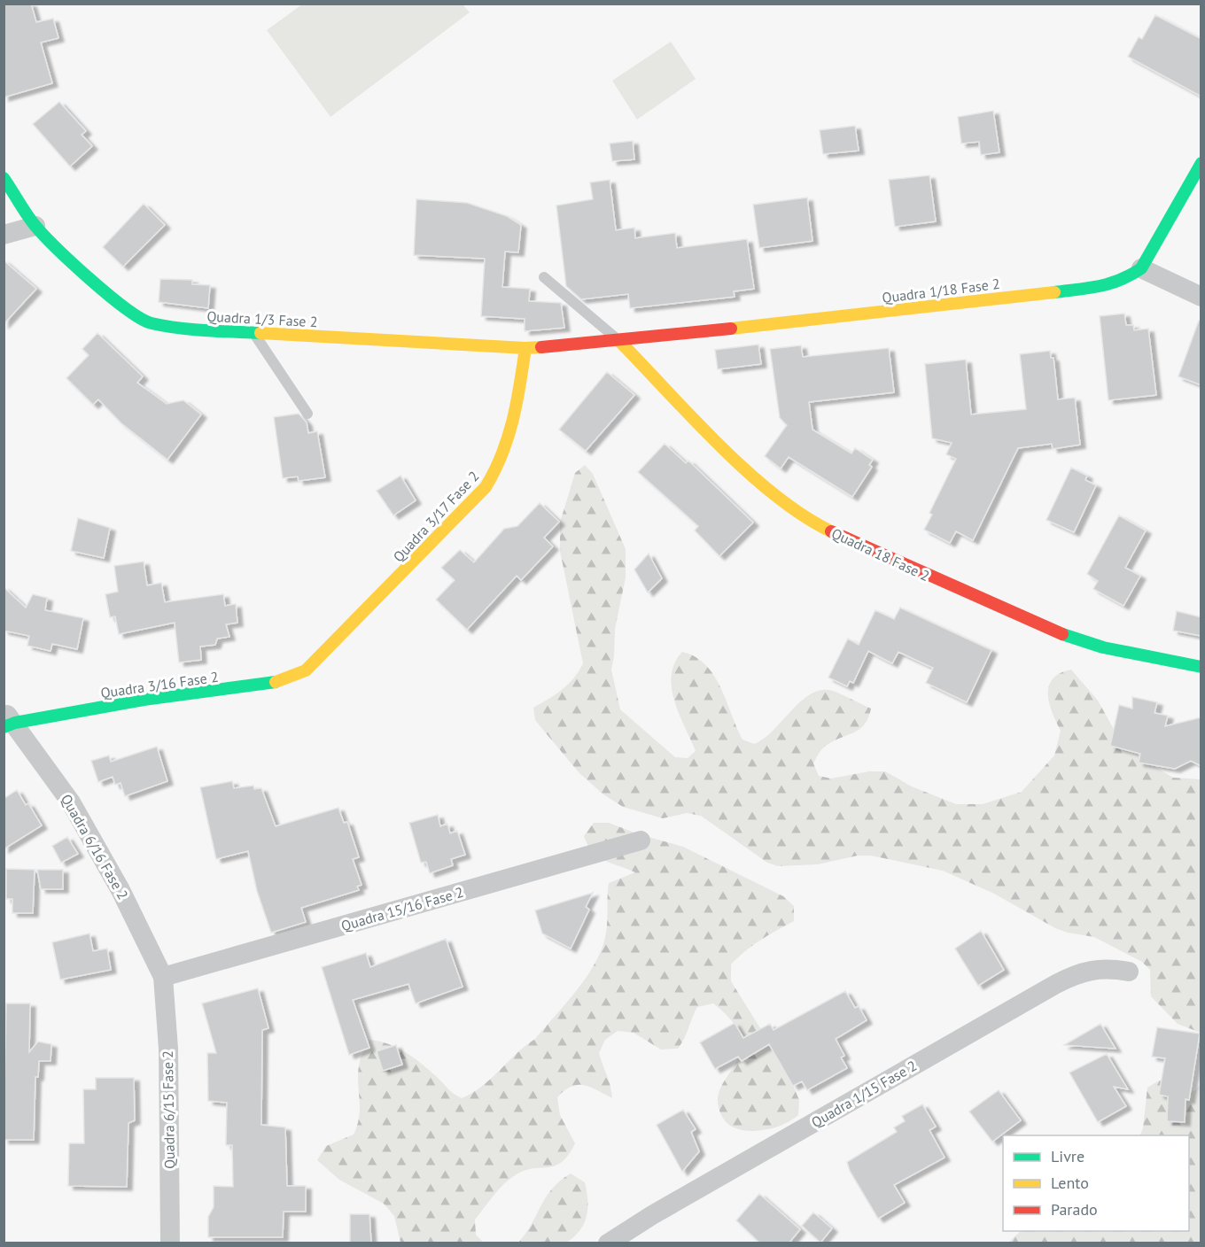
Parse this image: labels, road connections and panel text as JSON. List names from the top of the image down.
{
  "streets": {
    "street": [
      "Quadra 1/18 Fase 2",
      "Quadra 1/3 Fase 2",
      "Quadra 3/17 Fase 2",
      "Quadra 18 Fase 2",
      "Quadra 3/16 Fase 2",
      "Quadra 6/16 Fase 2",
      "Quadra 15/16 Fase 2",
      "Quadra 1/15 Fase 2",
      "Quadra 6/15 Fase 2"
    ]
  },
  "crossings": [
    ["Quadra 1/18 Fase 2", "Quadra 1/3 Fase 2"],
    ["Quadra 1/18 Fase 2", "Quadra 3/17 Fase 2"],
    ["Quadra 1/18 Fase 2", "Quadra 18 Fase 2"],
    ["Quadra 1/3 Fase 2", "Quadra 3/17 Fase 2"],
    ["Quadra 3/17 Fase 2", "Quadra 3/16 Fase 2"],
    ["Quadra 3/16 Fase 2", "Quadra 6/16 Fase 2"],
    ["Quadra 6/16 Fase 2", "Quadra 15/16 Fase 2"],
    ["Quadra 6/16 Fase 2", "Quadra 6/15 Fase 2"],
    ["Quadra 15/16 Fase 2", "Quadra 6/15 Fase 2"]
  ],
  "legend": ["Livre", "Lento", "Parado"]
}
